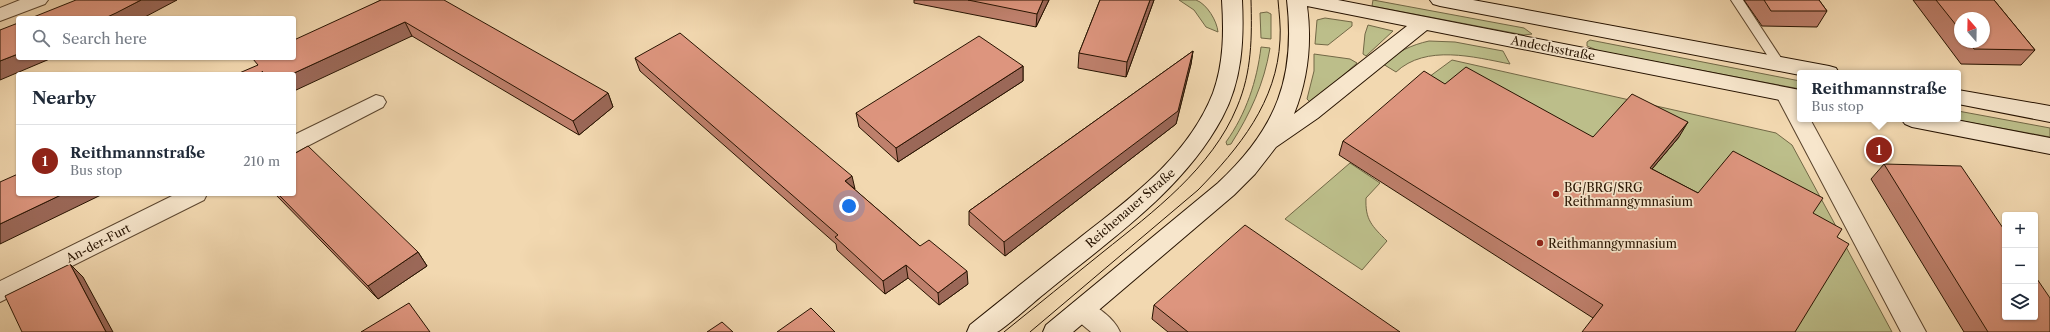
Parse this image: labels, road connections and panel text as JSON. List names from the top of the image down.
{
  "streets": {
    "street": ["Andechsstraße", "Reichenauer Straße", "An-der-Furt"]
  },
  "places": ["BG/BRG/SRG Reithmanngymnasium", "Reithmanngymnasium"],
  "north": "top",
  "page": {
    "search": "Search here",
    "popup": ["Reithmannstraße", "Bus stop"],
    "heading": "Nearby",
    "list": [
      {
        "mark": "1",
        "name": "Reithmannstraße",
        "note": "Bus stop",
        "value": "210 m"
      }
    ],
    "pins": "1",
    "map_buttons": ["+", "−"]
  }
}
